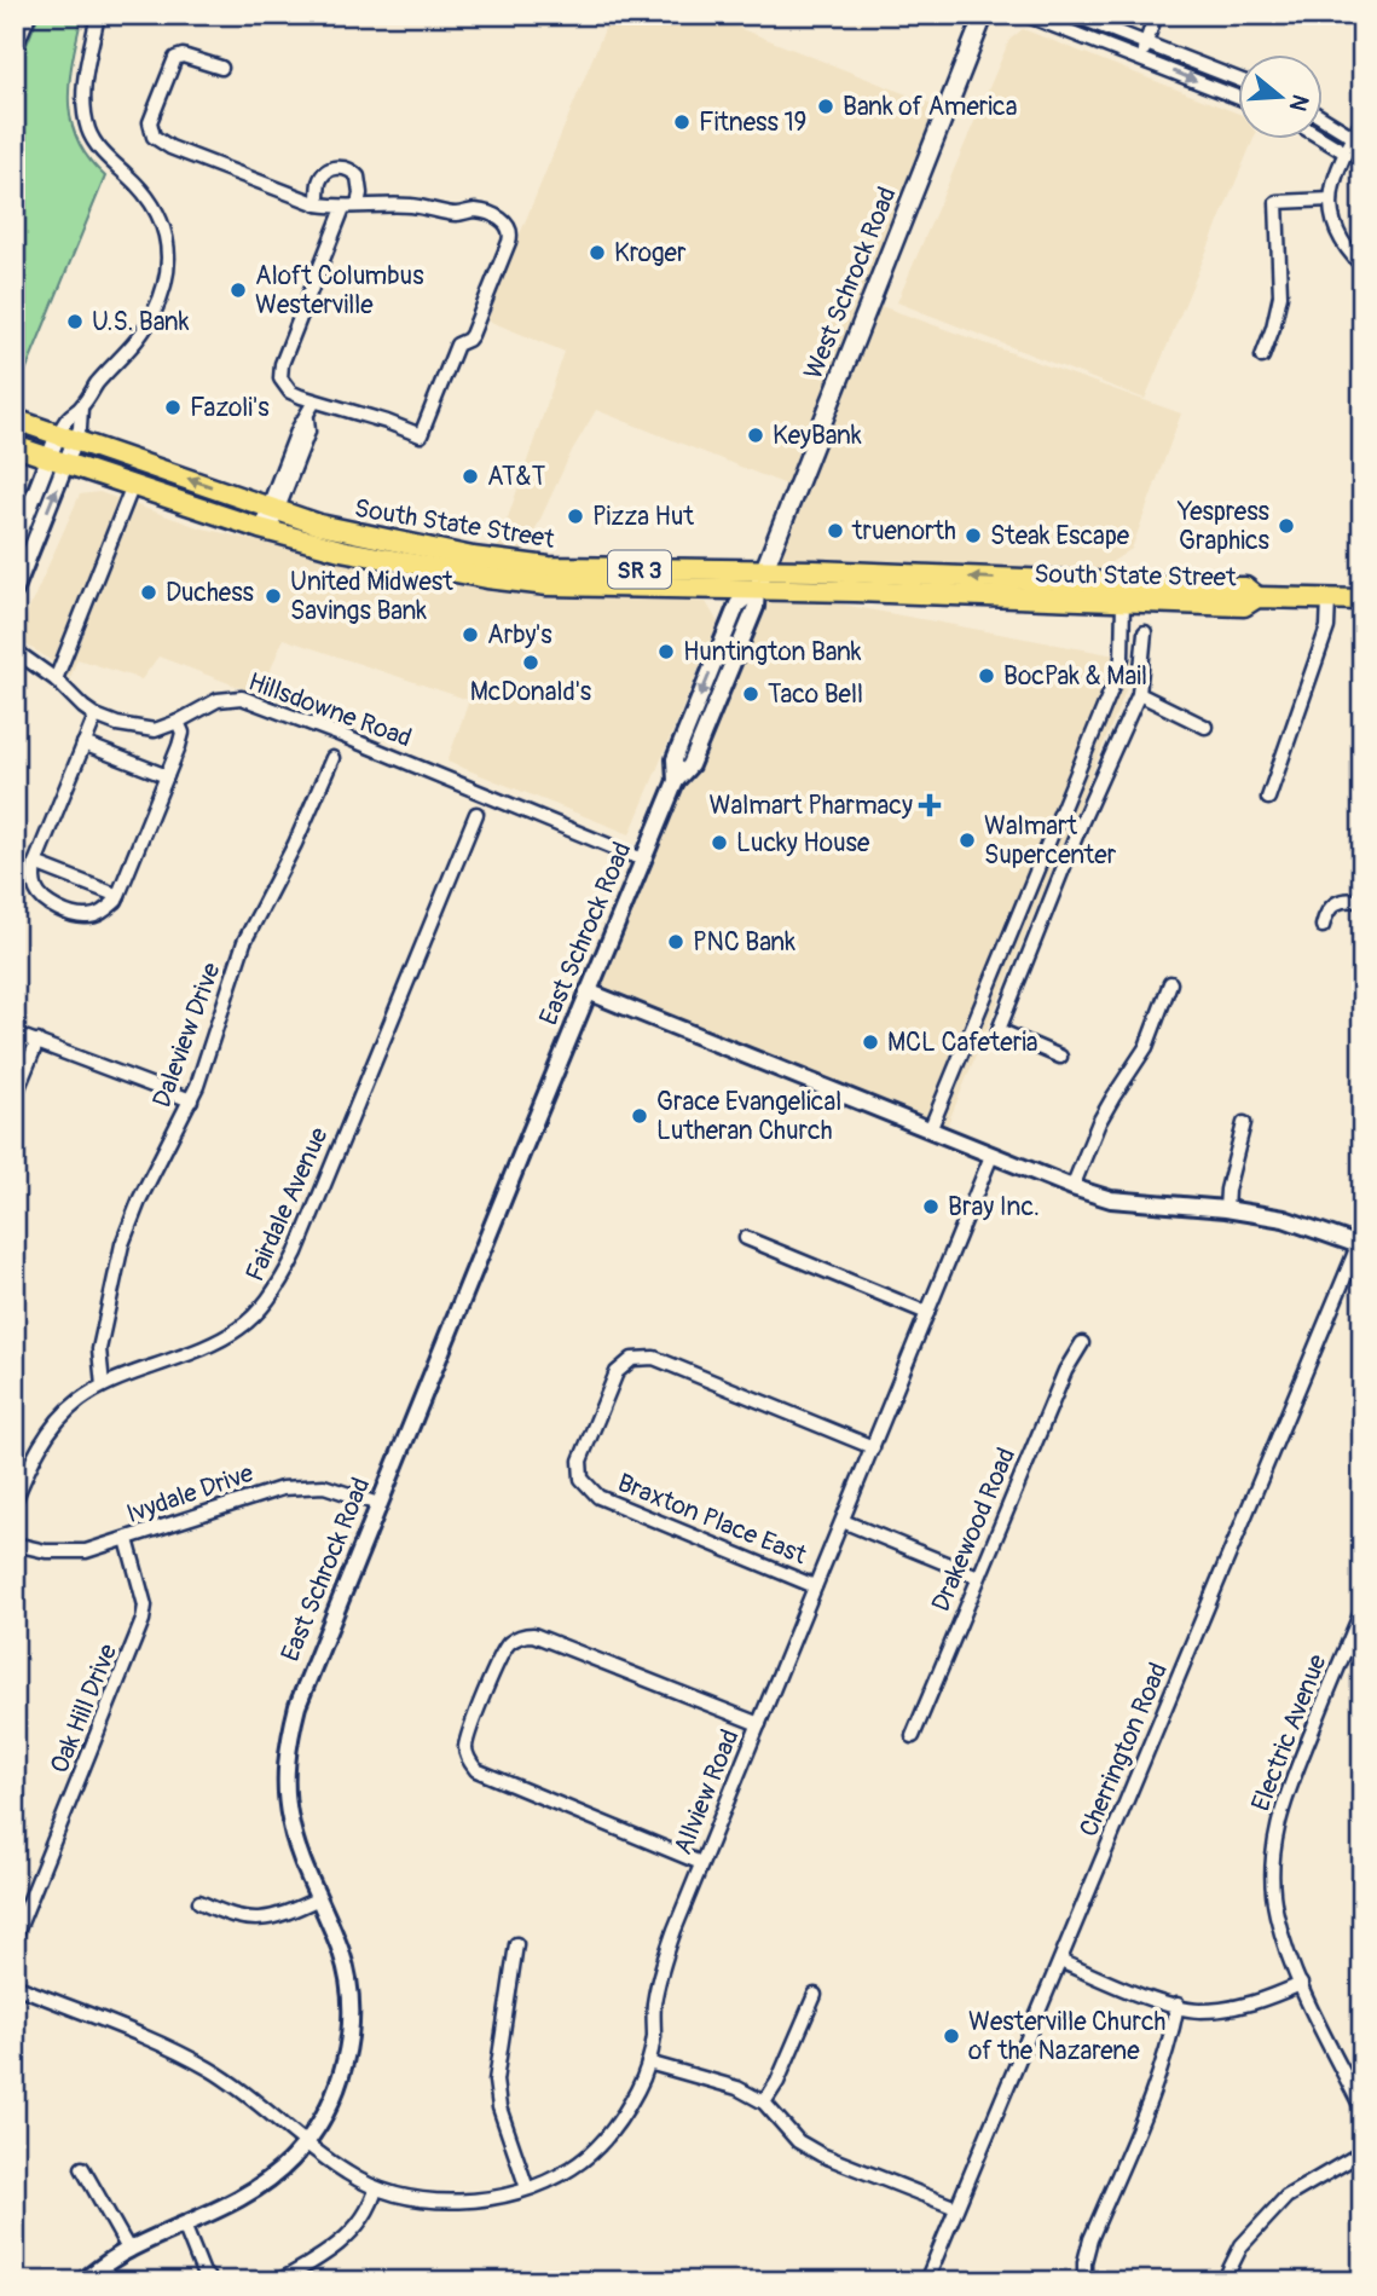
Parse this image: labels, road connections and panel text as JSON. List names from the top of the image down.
{
  "streets": {
    "main road": ["West Schrock Road", "South State Street", "SR 3"],
    "street": [
      "Hillsdowne Road",
      "East Schrock Road",
      "Daleview Drive",
      "Fairdale Avenue",
      "Ivydale Drive",
      "Braxton Place East",
      "Drakewood Road",
      "Oak Hill Drive",
      "Electric Avenue",
      "Cherrington Road",
      "Allview Road"
    ]
  },
  "crossings": [
    ["West Schrock Road", "South State Street"],
    ["West Schrock Road", "East Schrock Road"],
    ["South State Street", "East Schrock Road"],
    ["Hillsdowne Road", "East Schrock Road"],
    ["East Schrock Road", "Ivydale Drive"],
    ["East Schrock Road", "Allview Road"],
    ["Daleview Drive", "Fairdale Avenue"],
    ["Ivydale Drive", "Oak Hill Drive"],
    ["Braxton Place East", "Allview Road"]
  ],
  "places": {
    "other": [
      "Bank of America",
      "Fitness 19",
      "Kroger",
      "Aloft Columbus Westerville",
      "U.S. Bank",
      "Fazoli's",
      "KeyBank",
      "AT&T",
      "Pizza Hut",
      "Yespress Graphics",
      "truenorth",
      "Steak Escape",
      "Duchess",
      "United Midwest Savings Bank",
      "Arby's",
      "Huntington Bank",
      "McDonald's",
      "BocPak & Mail",
      "Taco Bell",
      "Walmart Supercenter",
      "Lucky House",
      "PNC Bank",
      "MCL Cafeteria",
      "Grace Evangelical Lutheran Church",
      "Bray Inc.",
      "Westerville Church of the Nazarene"
    ],
    "health": ["Walmart Pharmacy"]
  },
  "north": "right"
}
